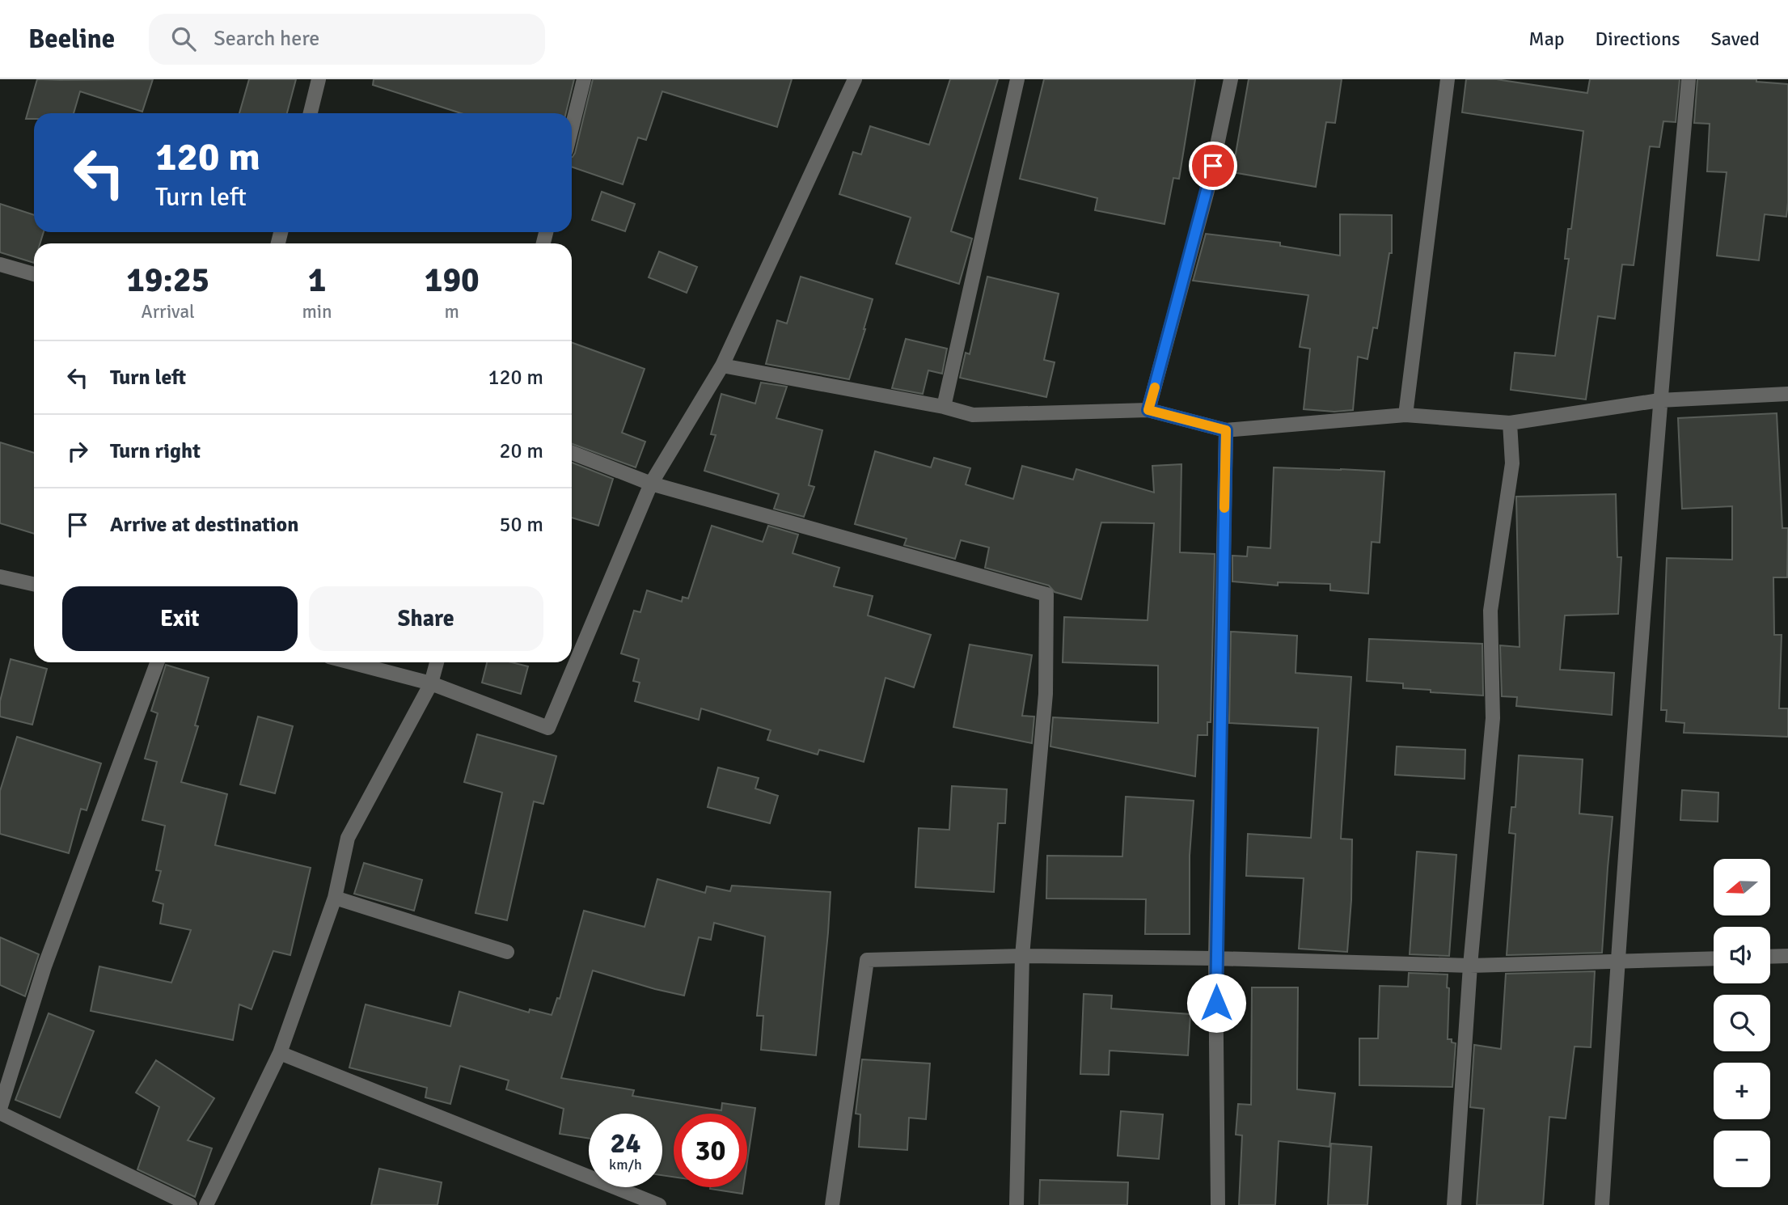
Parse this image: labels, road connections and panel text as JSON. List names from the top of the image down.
{
  "north": "left",
  "page": {
    "header": "Beeline",
    "search": "Search here",
    "nav": ["Map", "Directions", "Saved"],
    "turn": ["120 m", "Turn left"],
    "eta": [
      "19:25",
      "Arrival",
      "1",
      "min",
      "190",
      "m"
    ],
    "list": [
      {
        "name": "Turn left",
        "value": "120 m"
      },
      {
        "name": "Turn right",
        "value": "20 m"
      },
      {
        "name": "Arrive at destination",
        "value": "50 m"
      }
    ],
    "buttons": ["Exit", "Share"],
    "map_buttons": ["+", "−"],
    "speed": "24 km/h",
    "limit": "30"
  }
}
